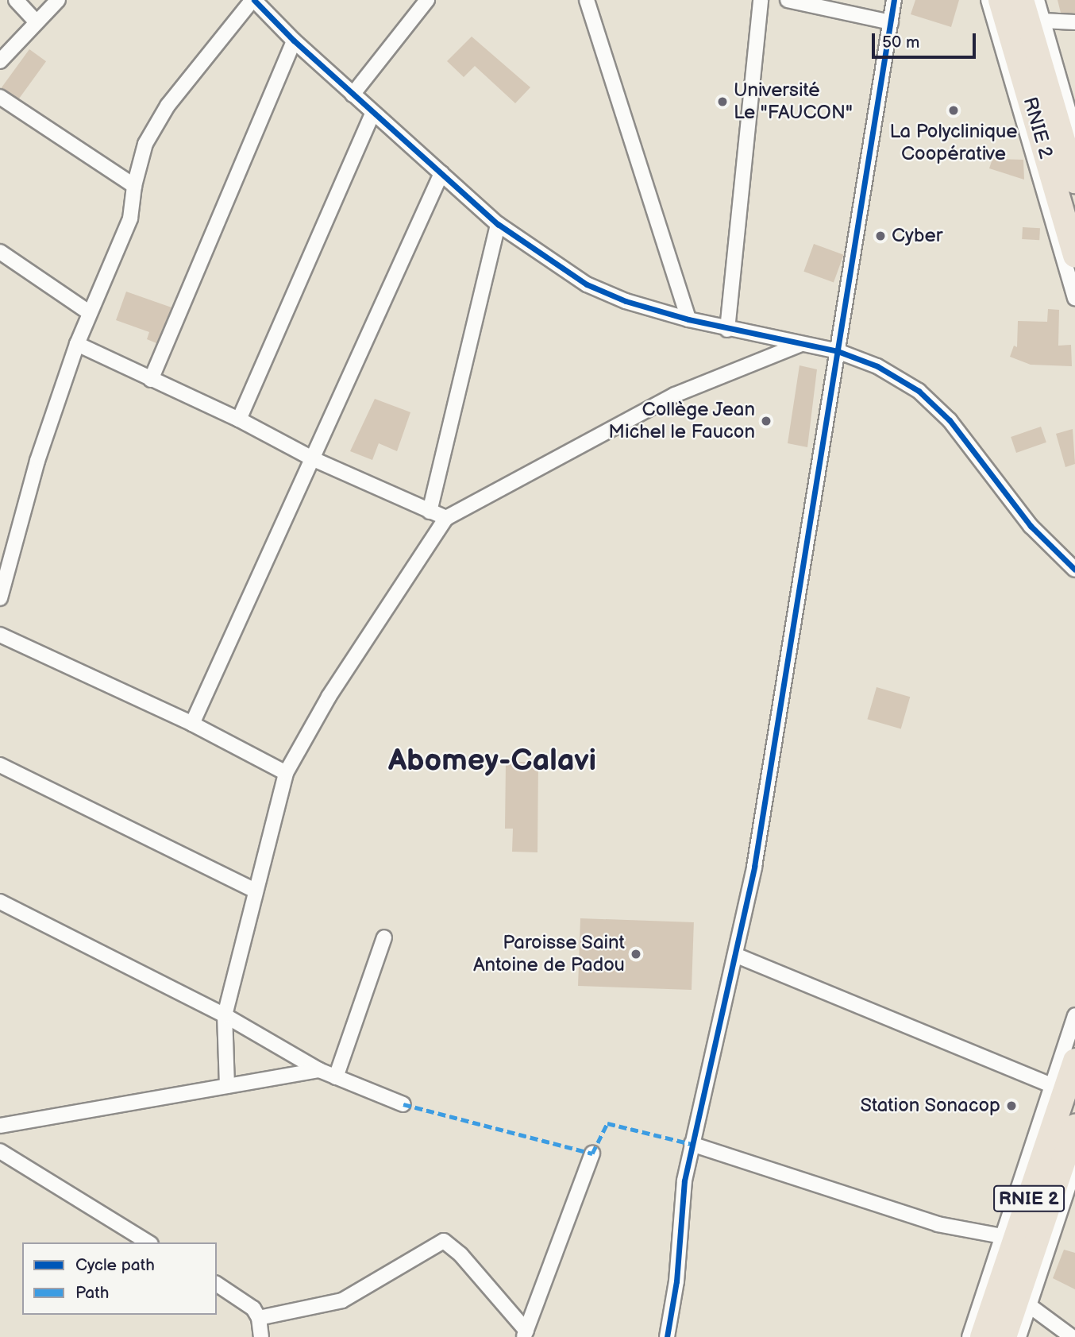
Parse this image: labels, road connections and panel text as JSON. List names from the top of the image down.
{
  "streets": {
    "highway": ["RNIE 2"]
  },
  "districts": ["Abomey-Calavi"],
  "places": [
    "Université Le \"FAUCON\"",
    "La Polyclinique Coopérative",
    "Cyber",
    "Collège Jean Michel le Faucon",
    "Paroisse Saint Antoine de Padou",
    "Station Sonacop"
  ],
  "legend": ["Cycle path", "Path"],
  "scale_bar": "50 m"
}
